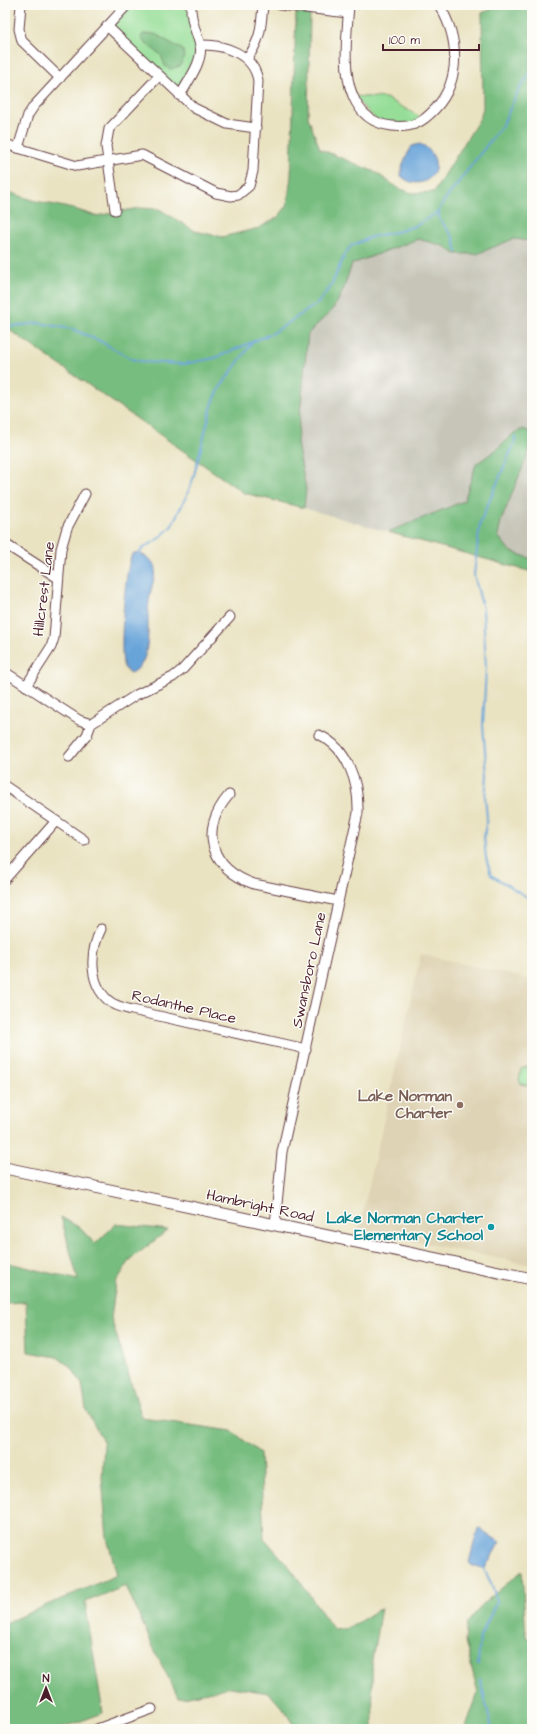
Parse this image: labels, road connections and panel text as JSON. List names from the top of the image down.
{
  "streets": {
    "main road": ["Hambright Road"],
    "street": ["Hillcrest Lane", "Swansboro Lane", "Rodanthe Place"]
  },
  "crossings": [
    ["Swansboro Lane", "Rodanthe Place"],
    ["Swansboro Lane", "Hambright Road"]
  ],
  "places": ["Lake Norman Charter", "Lake Norman Charter Elementary School"],
  "scale_bar": "100 m",
  "north": "top"
}
